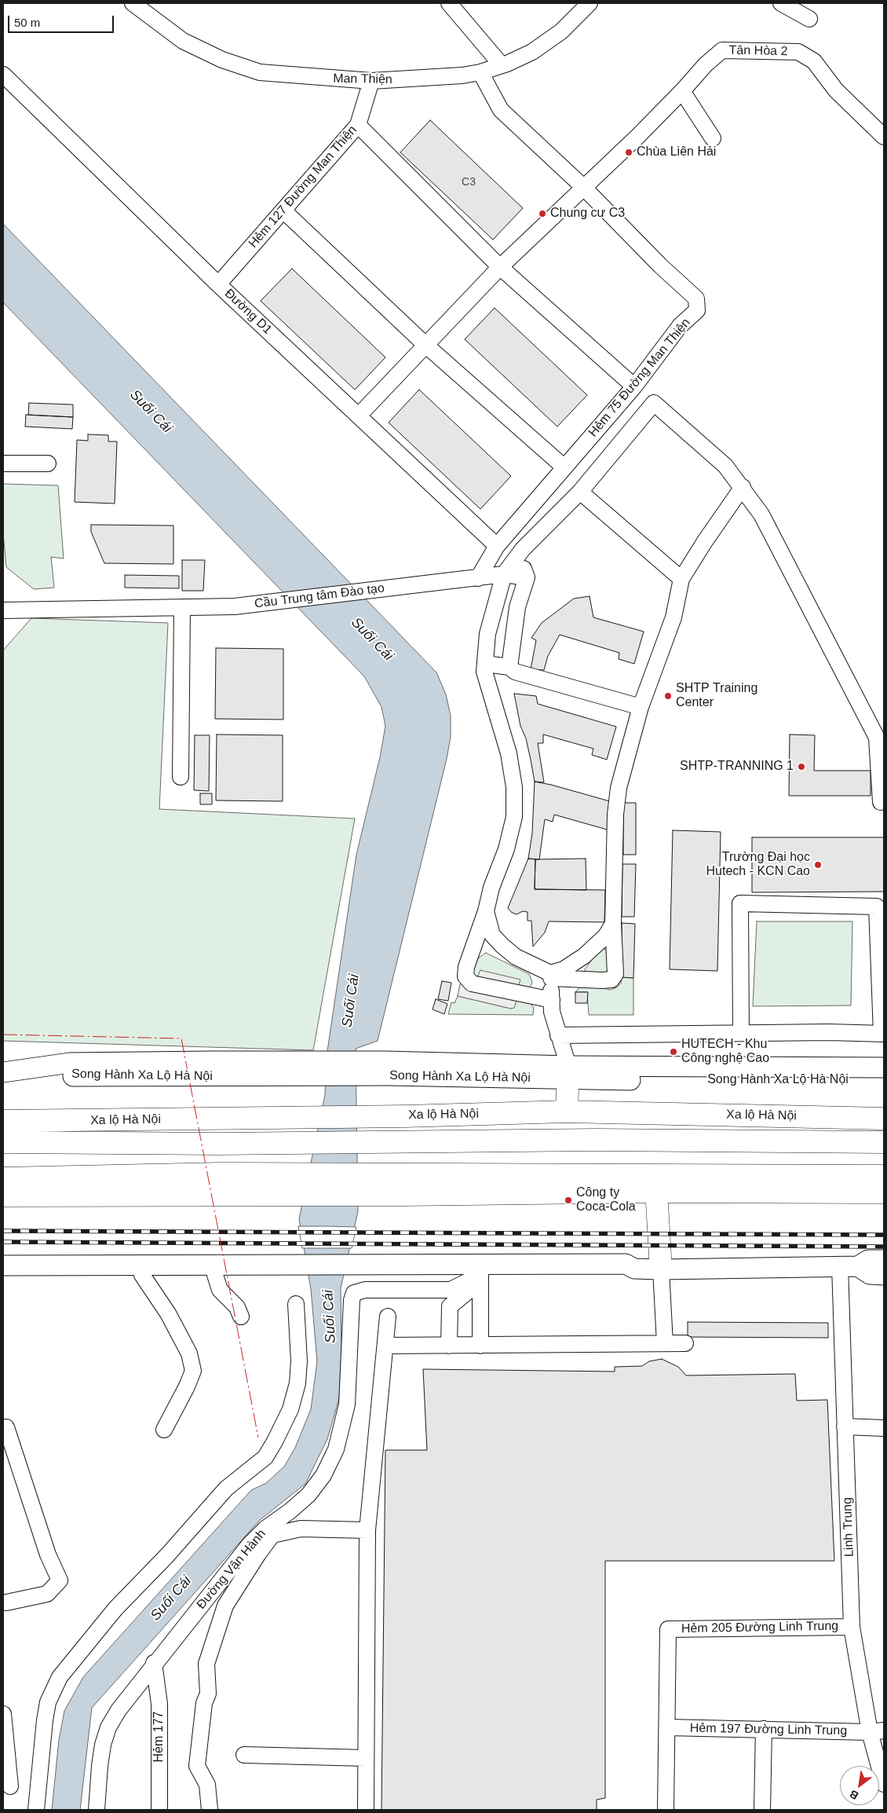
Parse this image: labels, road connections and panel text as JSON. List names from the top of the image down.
{
  "streets": {
    "highway": ["Xa lộ Hà Nội"],
    "main road": ["Song Hành Xa Lộ Hà Nội"],
    "street": [
      "Tân Hòa 2",
      "Man Thiện",
      "Hẻm 127 Đường Man Thiện",
      "Đường D1",
      "Hẻm 75 Đường Man Thiện",
      "Cầu Trung tâm Đào tạo",
      "Linh Trung",
      "Đường Vận Hành",
      "Hẻm 205 Đường Linh Trung",
      "Hẻm 197 Đường Linh Trung",
      "Hẻm 177"
    ]
  },
  "crossings": [
    ["Tân Hòa 2", "Đường D1"],
    ["Tân Hòa 2", "Hẻm 75 Đường Man Thiện"],
    ["Man Thiện", "Hẻm 127 Đường Man Thiện"],
    ["Hẻm 127 Đường Man Thiện", "Đường D1"],
    ["Đường D1", "Hẻm 75 Đường Man Thiện"],
    ["Hẻm 75 Đường Man Thiện", "Cầu Trung tâm Đào tạo"],
    ["Linh Trung", "Hẻm 205 Đường Linh Trung"],
    ["Linh Trung", "Hẻm 197 Đường Linh Trung"],
    ["Đường Vận Hành", "Hẻm 177"],
    ["Hẻm 205 Đường Linh Trung", "Hẻm 197 Đường Linh Trung"]
  ],
  "water": ["Suối Cái"],
  "places": [
    "Chùa Liên Hải",
    "Chung cư C3",
    "SHTP Training Center",
    "SHTP-TRANNING 1",
    "Trường Đại học Hutech - KCN Cao",
    "HUTECH - Khu Công nghệ Cao",
    "Công ty Coca-Cola"
  ],
  "house_numbers": ["C3"],
  "scale_bar": "50 m",
  "north": "bottom left"
}
